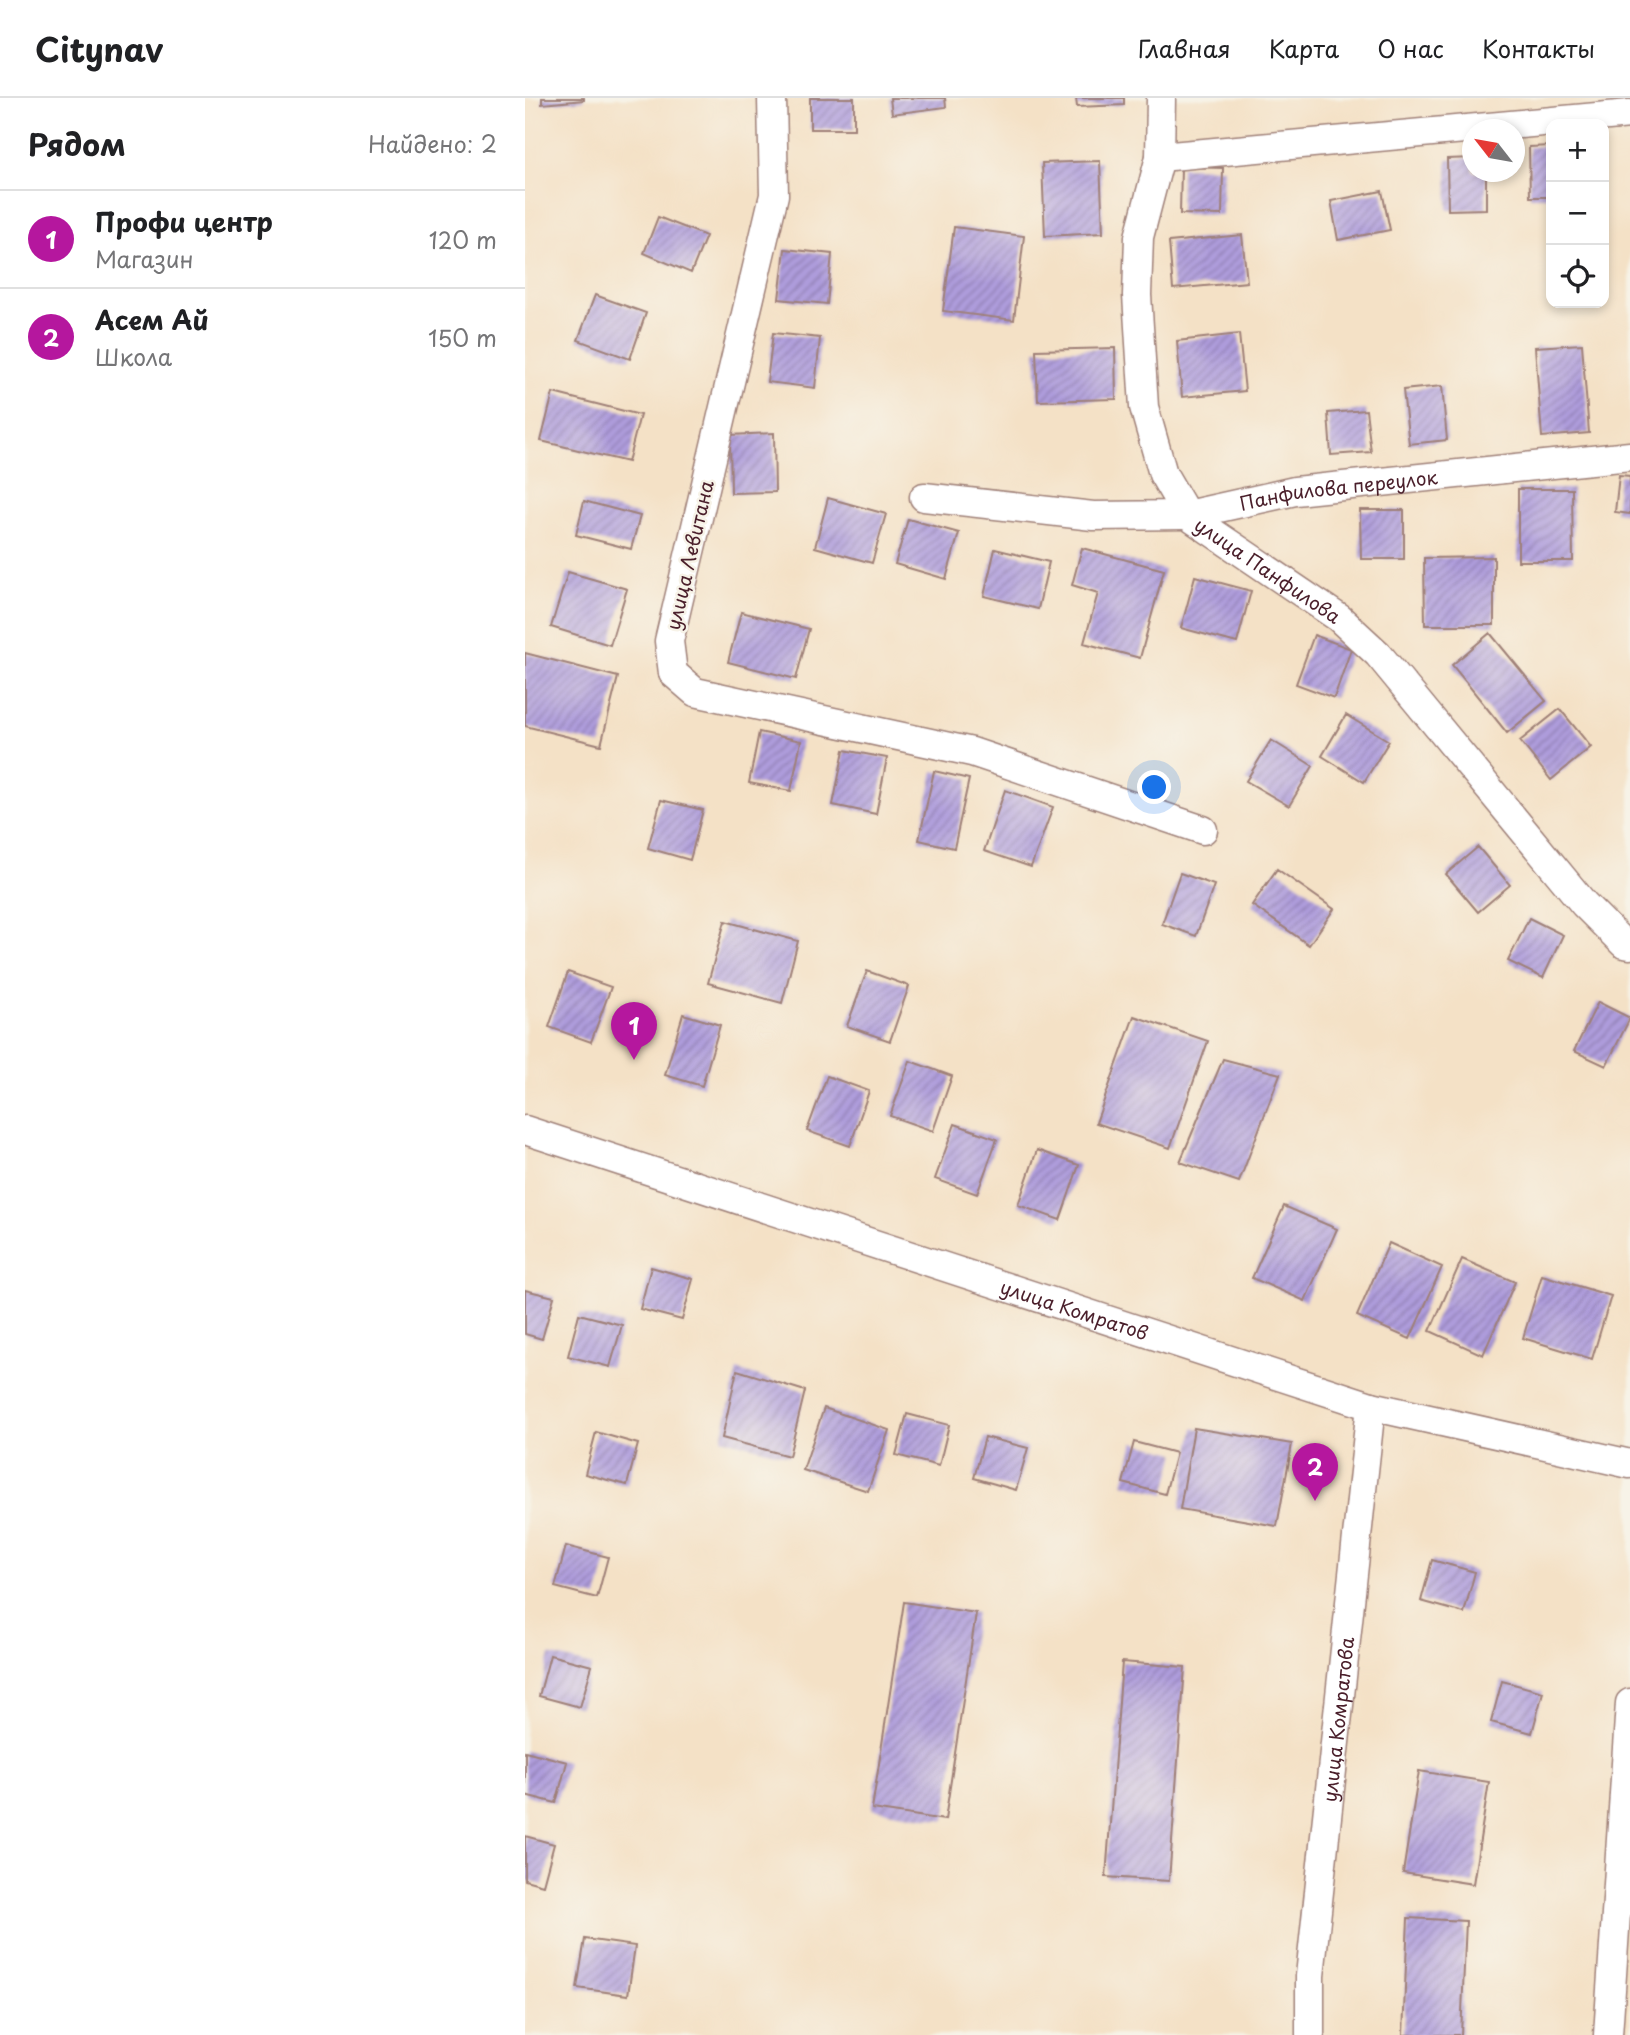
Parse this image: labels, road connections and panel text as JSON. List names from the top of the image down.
{
  "streets": {
    "street": [
      "Панфилова переулок",
      "улица Левитана",
      "улица Панфилова",
      "улица Комратов",
      "улица Комратова"
    ]
  },
  "crossings": [
    ["Панфилова переулок", "улица Панфилова"],
    ["улица Комратов", "улица Комратова"]
  ],
  "north": "top left",
  "page": {
    "header": "Citynav",
    "nav": [
      "Главная",
      "Карта",
      "О нас",
      "Контакты"
    ],
    "heading": ["Рядом", "Найдено: 2"],
    "map_buttons": ["+", "−"],
    "list": [
      {
        "mark": "1",
        "name": "Профи центр",
        "note": "Магазин",
        "value": "120 m"
      },
      {
        "mark": "2",
        "name": "Асем Ай",
        "note": "Школа",
        "value": "150 m"
      }
    ],
    "pins": ["1", "2"]
  }
}
